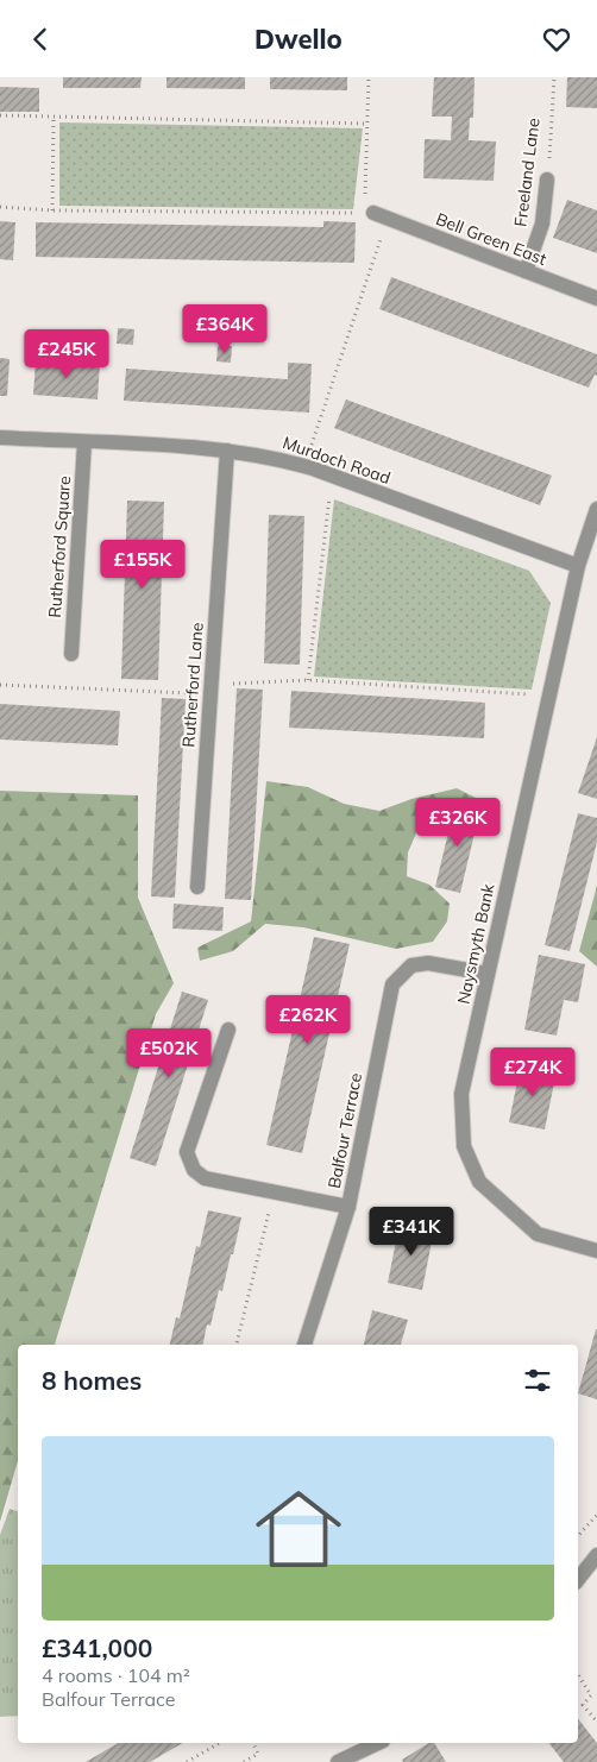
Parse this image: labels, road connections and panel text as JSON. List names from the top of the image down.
{
  "streets": {
    "street": [
      "Freeland Lane",
      "Bell Green East",
      "Murdoch Road",
      "Rutherford Square",
      "Rutherford Lane",
      "Naysmyth Bank",
      "Balfour Terrace"
    ]
  },
  "crossings": [
    ["Freeland Lane", "Bell Green East"],
    ["Murdoch Road", "Rutherford Square"],
    ["Murdoch Road", "Rutherford Lane"],
    ["Murdoch Road", "Naysmyth Bank"],
    ["Naysmyth Bank", "Balfour Terrace"]
  ],
  "page": {
    "header": "Dwello",
    "price": [
      "£364K",
      "£245K",
      "£155K",
      "£326K",
      "£262K",
      "£502K",
      "£274K",
      "£341K"
    ],
    "heading": "8 homes",
    "list": [
      {
        "name": "£341,000",
        "note": "4 rooms · 104 m² · Balfour Terrace"
      }
    ]
  }
}
